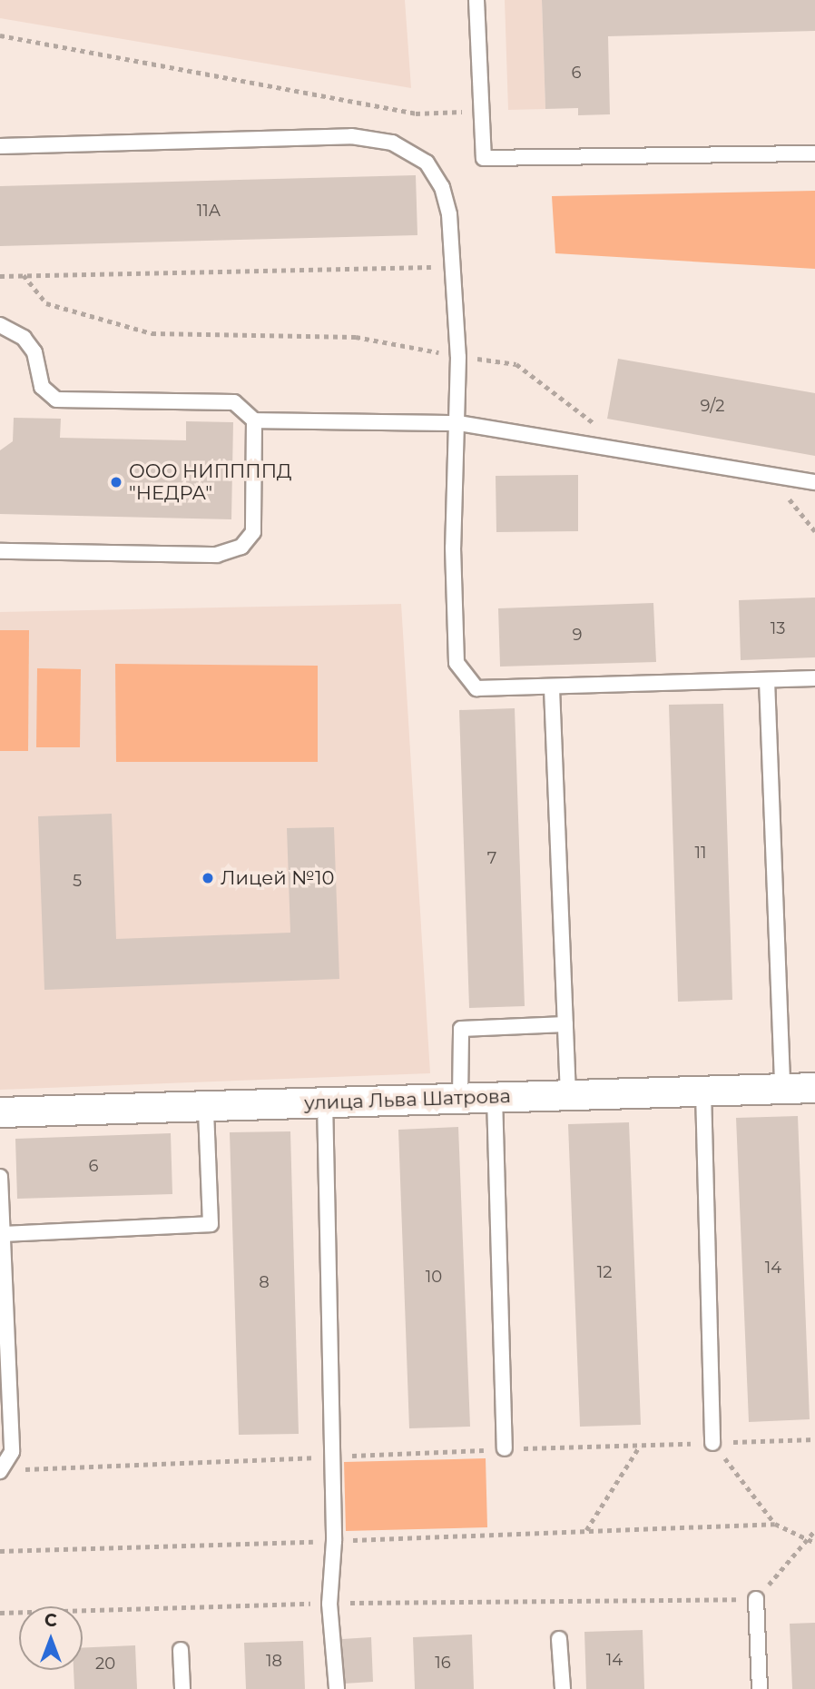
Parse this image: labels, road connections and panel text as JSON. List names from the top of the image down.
{
  "streets": {
    "street": ["улица Льва Шатрова"]
  },
  "places": ["ООО НИППППД \"НЕДРА\"", "Лицей №10"],
  "house_numbers": [
    "6",
    "11А",
    "9/2",
    "13",
    "9",
    "11",
    "7",
    "5",
    "6",
    "14",
    "12",
    "10",
    "8",
    "14",
    "18",
    "16",
    "20"
  ],
  "north": "top"
}
